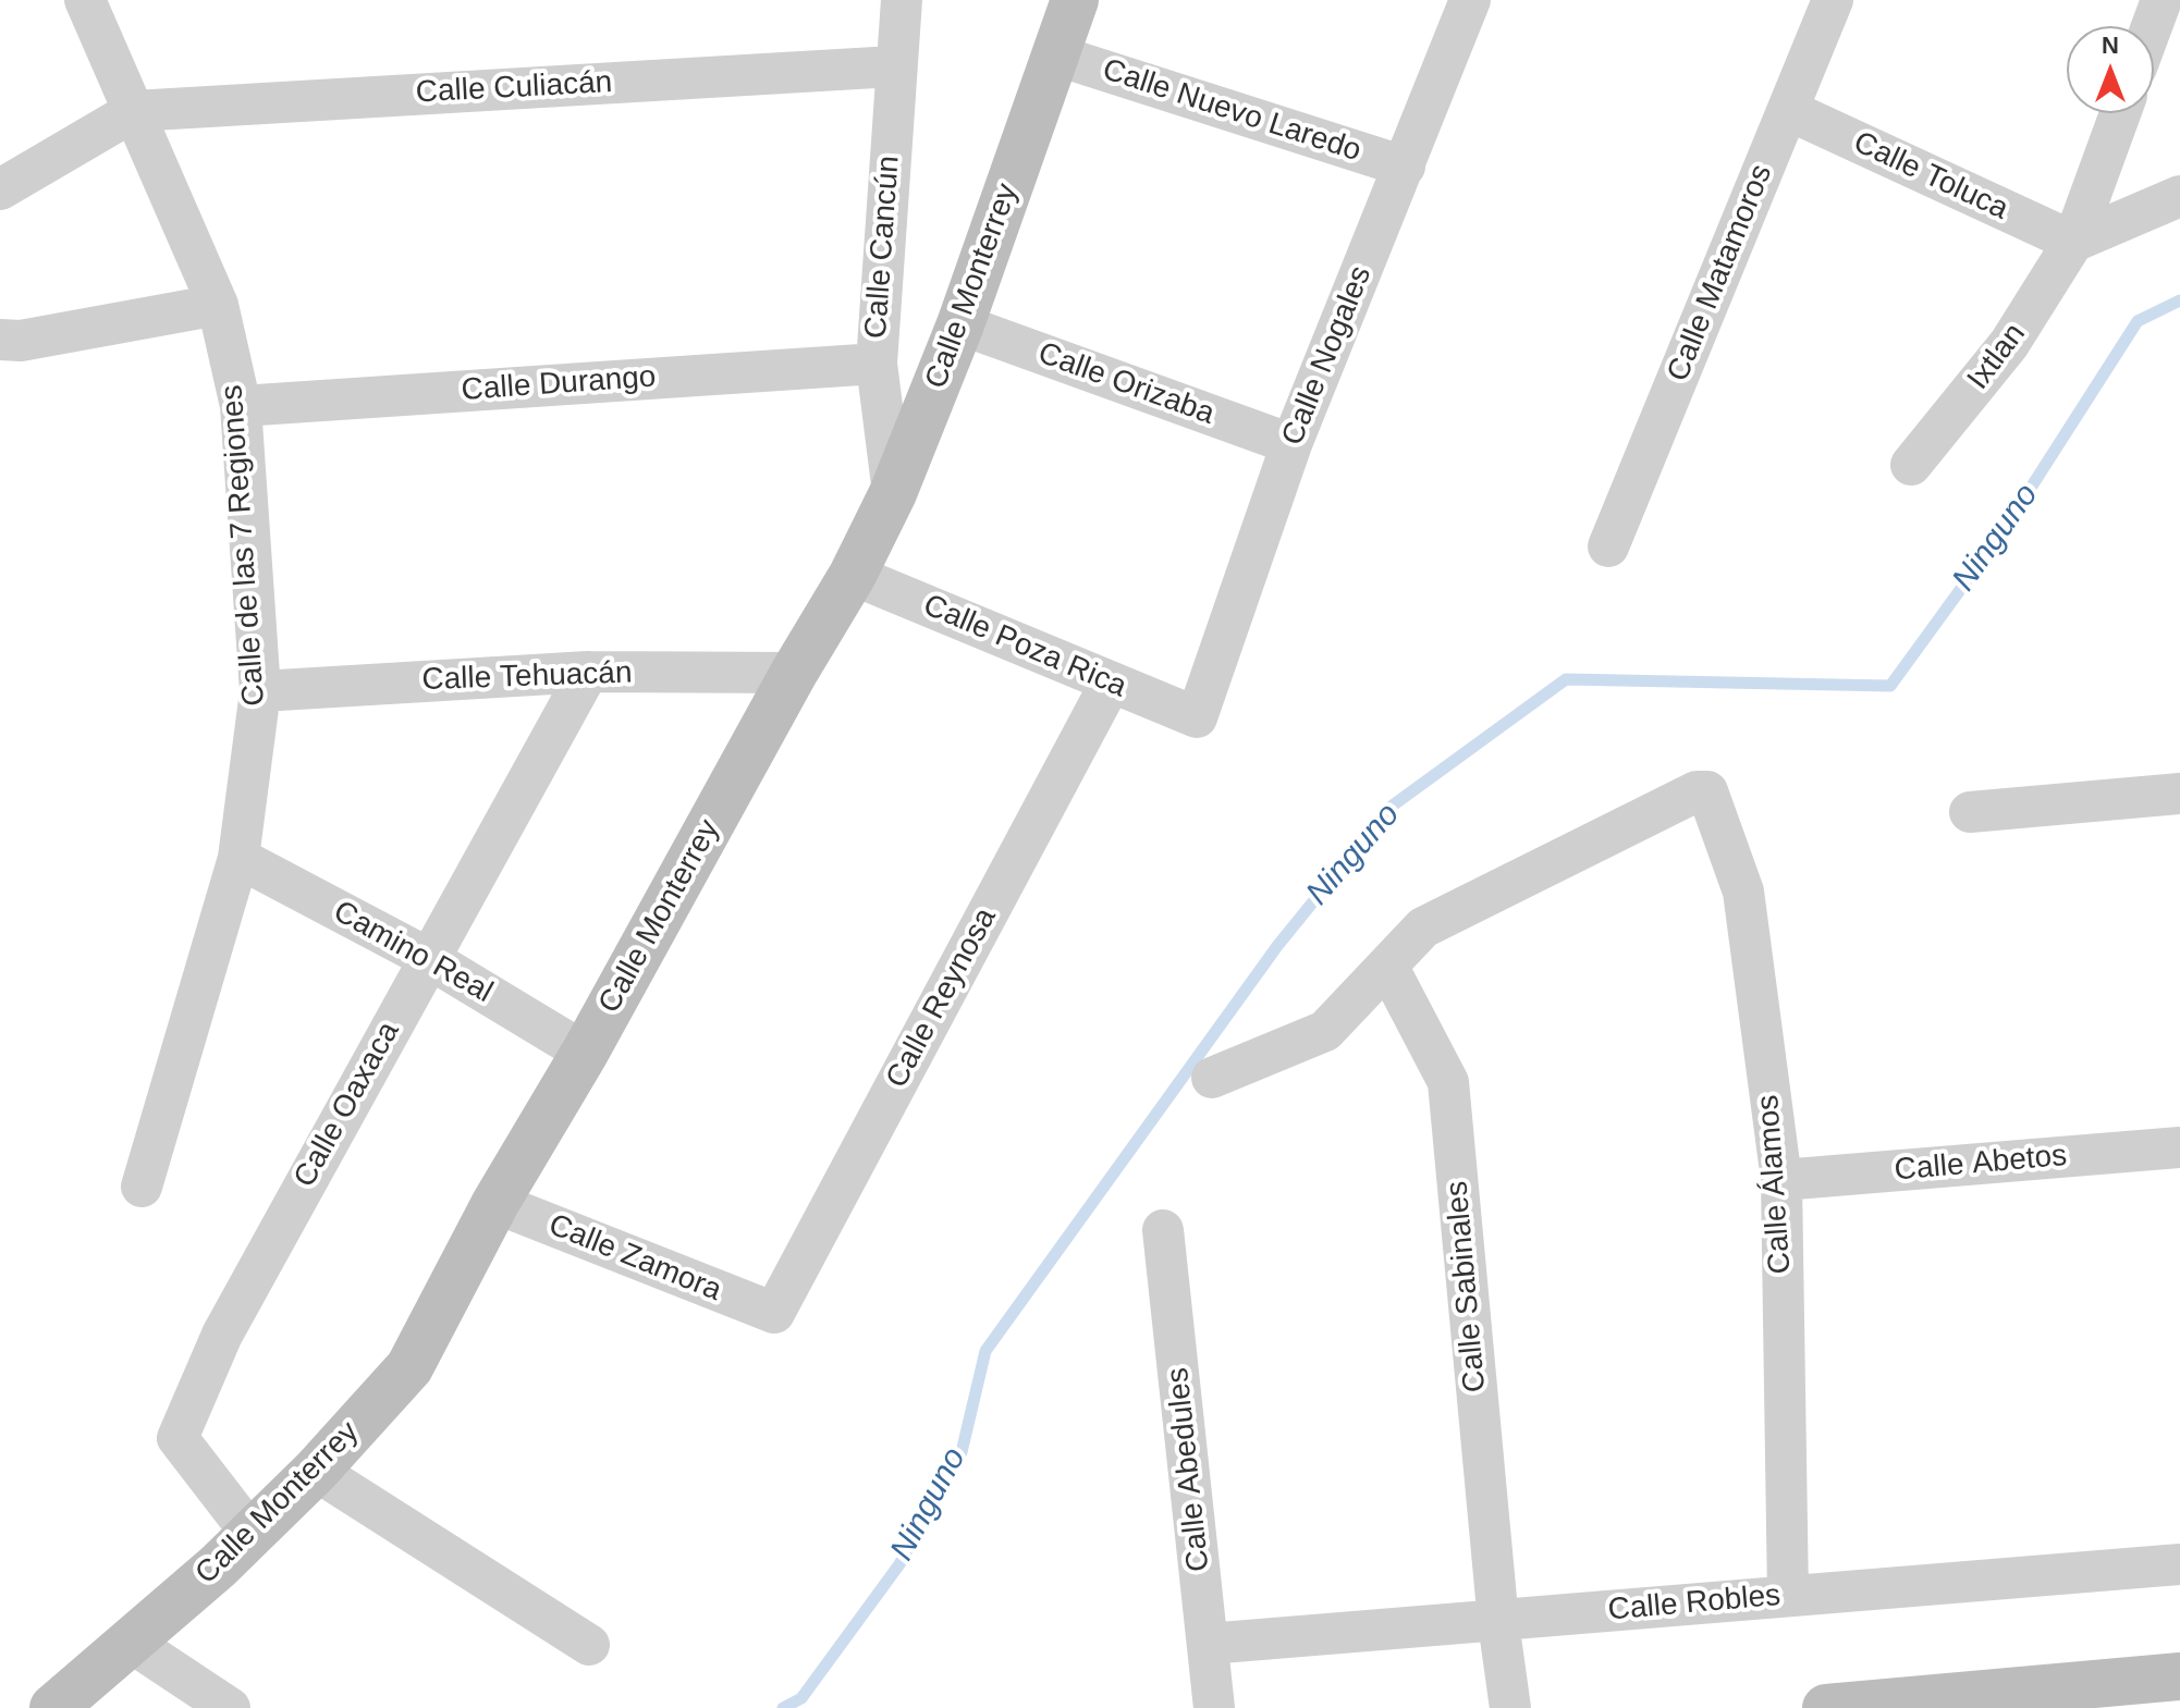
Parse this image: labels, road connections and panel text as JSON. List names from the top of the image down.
{
  "streets": {
    "street": [
      "Calle Culiacán",
      "Calle Nuevo Laredo",
      "Calle Toluca",
      "Calle Cancún",
      "Calle Matamoros",
      "Calle Monterrey",
      "Calle Nogales",
      "Ixtlan",
      "Calle Durango",
      "Calle Orizaba",
      "Calle de las 7 Regiones",
      "Calle Poza Rica",
      "Calle Tehuacán",
      "Camino Real",
      "Calle Reynosa",
      "Calle Oaxaca",
      "Calle Abetos",
      "Calle Álamos",
      "Calle Zamora",
      "Calle Sabinales",
      "Calle Abedules",
      "Calle Robles"
    ]
  },
  "crossings": [
    ["Calle Culiacán", "Calle Cancún"],
    ["Calle Culiacán", "Calle de las 7 Regiones"],
    ["Calle Nuevo Laredo", "Calle Monterrey"],
    ["Calle Nuevo Laredo", "Calle Nogales"],
    ["Calle Toluca", "Calle Matamoros"],
    ["Calle Toluca", "Ixtlan"],
    ["Calle Cancún", "Calle Monterrey"],
    ["Calle Cancún", "Calle Durango"],
    ["Calle Monterrey", "Calle Orizaba"],
    ["Calle Monterrey", "Calle Poza Rica"],
    ["Calle Monterrey", "Calle Tehuacán"],
    ["Calle Monterrey", "Camino Real"],
    ["Calle Monterrey", "Calle Oaxaca"],
    ["Calle Monterrey", "Calle Zamora"],
    ["Calle Nogales", "Calle Orizaba"],
    ["Calle Nogales", "Calle Poza Rica"],
    ["Calle Durango", "Calle de las 7 Regiones"],
    ["Calle de las 7 Regiones", "Calle Tehuacán"],
    ["Calle de las 7 Regiones", "Camino Real"],
    ["Calle Poza Rica", "Calle Reynosa"],
    ["Calle Tehuacán", "Calle Oaxaca"],
    ["Camino Real", "Calle Oaxaca"],
    ["Calle Reynosa", "Calle Zamora"],
    ["Calle Abetos", "Calle Álamos"],
    ["Calle Álamos", "Calle Sabinales"],
    ["Calle Álamos", "Calle Robles"],
    ["Calle Sabinales", "Calle Robles"],
    ["Calle Abedules", "Calle Robles"]
  ],
  "water": ["Ninguno"],
  "north": "top"
}
